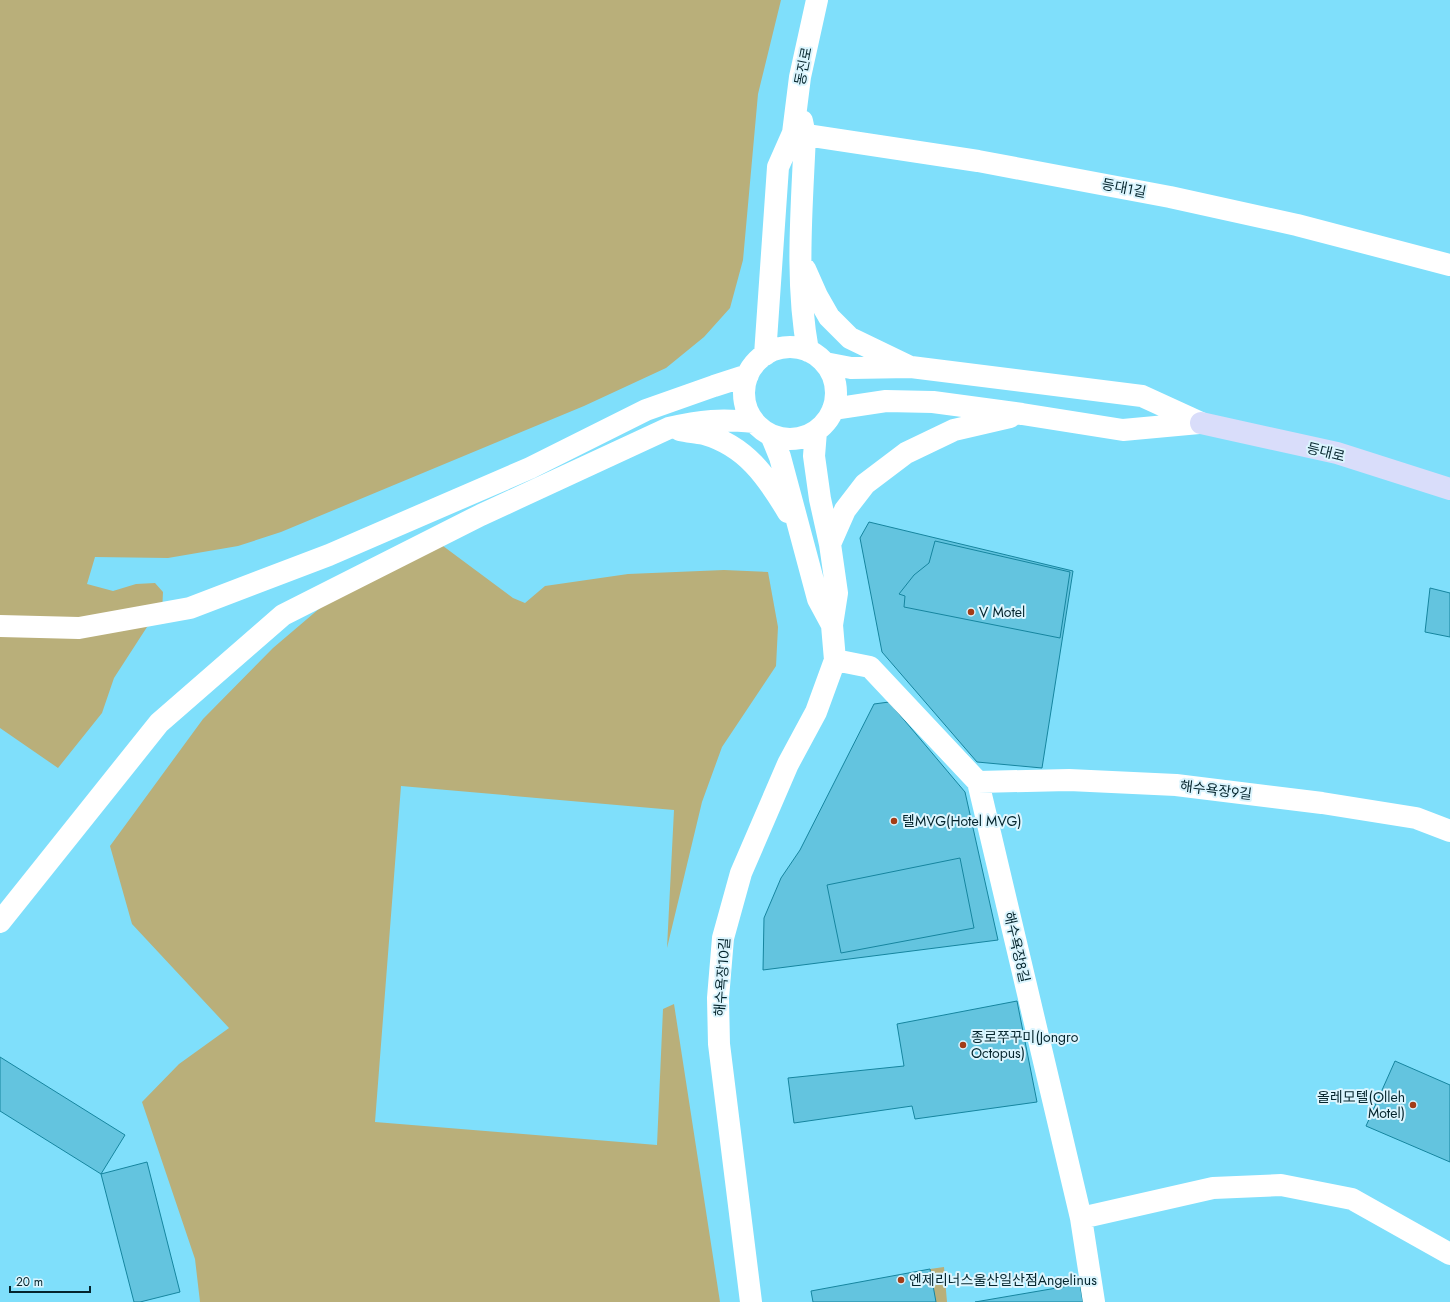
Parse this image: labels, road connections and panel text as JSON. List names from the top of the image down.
{
  "streets": {
    "main road": ["등대로"],
    "street": [
      "동진로",
      "등대1길",
      "해수욕장9길",
      "해수욕장8길",
      "해수욕장10길"
    ]
  },
  "crossings": [
    ["동진로", "등대1길"],
    ["해수욕장9길", "해수욕장8길"],
    ["해수욕장8길", "해수욕장10길"]
  ],
  "places": [
    "V Motel",
    "텔MVG(Hotel MVG)",
    "종로쭈꾸미(Jongro Octopus)",
    "올레모텔(Olleh Motel)",
    "엔제리너스울산일산점Angelinus"
  ],
  "scale_bar": "20 m"
}
